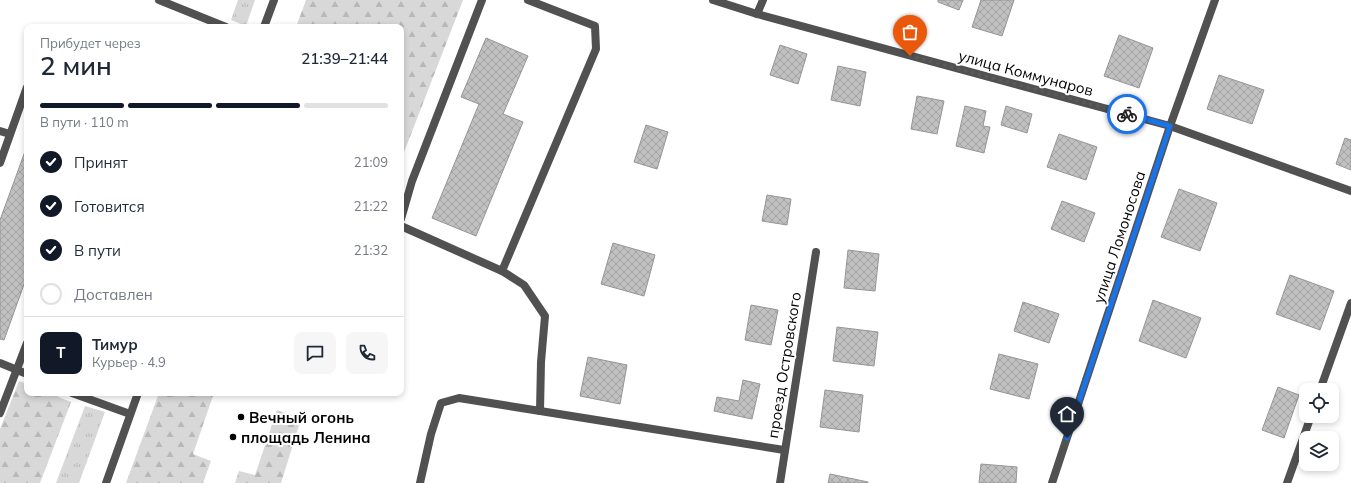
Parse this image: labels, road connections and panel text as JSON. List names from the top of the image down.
{
  "streets": {
    "street": ["улица Коммунаров", "улица Ломоносова", "проезд Островского"]
  },
  "crossings": [
    ["улица Коммунаров", "улица Ломоносова"]
  ],
  "places": ["Вечный огонь", "площадь Ленина"],
  "page": {
    "heading": ["2 мин", "Прибудет через", "21:39–21:44"],
    "panel": ["Тимур", "Курьер · 4.9"],
    "bar": "В пути · 110 m",
    "list": [
      ["Принят", "21:09"],
      ["Готовится", "21:22"],
      ["В пути", "21:32"],
      "Доставлен"
    ],
    "round": "Т"
  }
}
